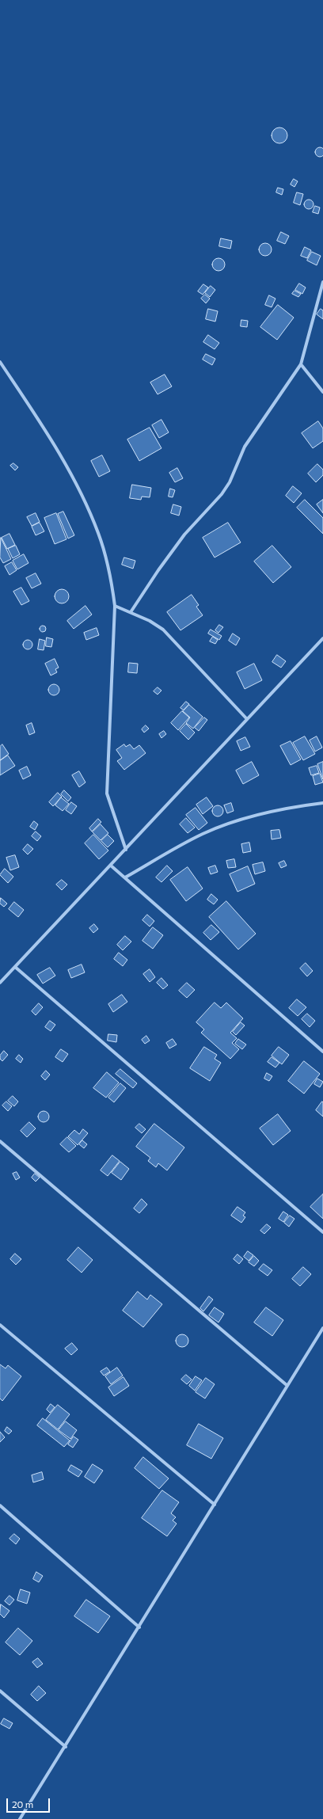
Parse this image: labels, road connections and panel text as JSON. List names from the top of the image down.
{
  "scale_bar": "20 m"
}
